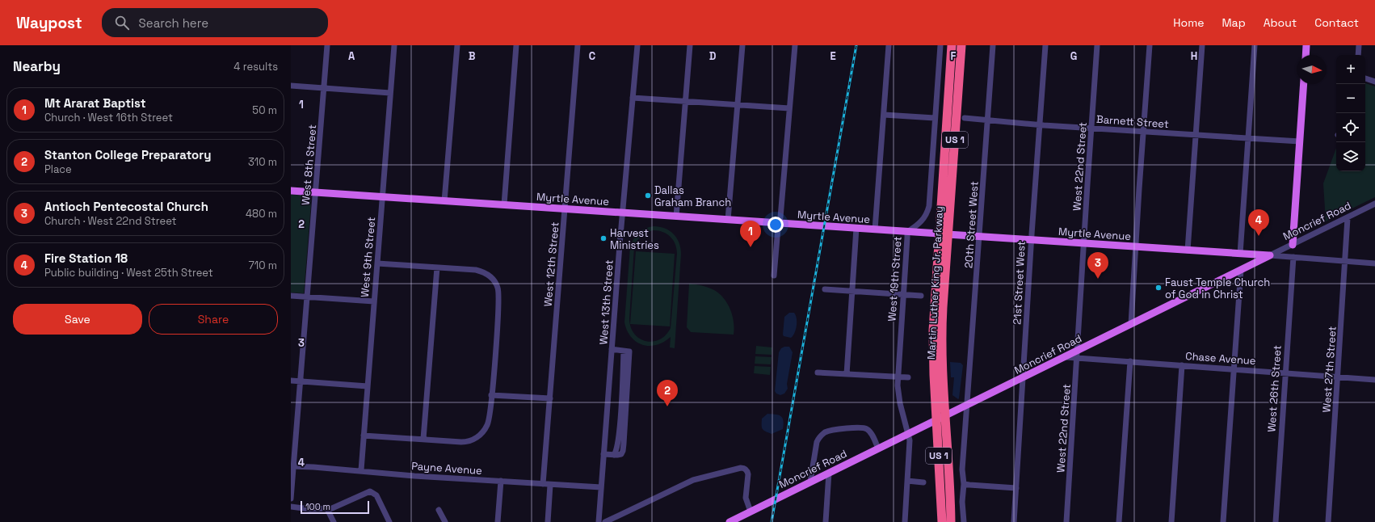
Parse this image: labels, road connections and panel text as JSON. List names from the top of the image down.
{
  "streets": {
    "highway": ["US 1", "Martin Luther King Jr. Parkway"],
    "main road": ["Myrtle Avenue", "Moncrief Road"],
    "street": [
      "Barnett Street",
      "West 8th Street",
      "West 22nd Street",
      "20th Street West",
      "West 9th Street",
      "West 12th Street",
      "West 19th Street",
      "21st Street West",
      "West 13th Street",
      "Chase Avenue",
      "West 27th Street",
      "West 26th Street",
      "Payne Avenue"
    ]
  },
  "crossings": [
    ["Barnett Street", "West 22nd Street"],
    ["Barnett Street", "20th Street West"],
    ["Barnett Street", "21st Street West"],
    ["West 8th Street", "Myrtle Avenue"],
    ["West 8th Street", "Payne Avenue"],
    ["West 22nd Street", "Myrtle Avenue"],
    ["West 22nd Street", "Moncrief Road"],
    ["West 22nd Street", "Chase Avenue"],
    ["Myrtle Avenue", "Moncrief Road"],
    ["Myrtle Avenue", "20th Street West"],
    ["Myrtle Avenue", "West 9th Street"],
    ["Myrtle Avenue", "West 12th Street"],
    ["Myrtle Avenue", "West 19th Street"],
    ["Myrtle Avenue", "Martin Luther King Jr. Parkway"],
    ["Myrtle Avenue", "21st Street West"],
    ["Myrtle Avenue", "West 13th Street"],
    ["Myrtle Avenue", "West 27th Street"],
    ["Myrtle Avenue", "West 26th Street"],
    ["Moncrief Road", "20th Street West"],
    ["Moncrief Road", "West 19th Street"],
    ["Moncrief Road", "Martin Luther King Jr. Parkway"],
    ["Moncrief Road", "21st Street West"],
    ["Moncrief Road", "Chase Avenue"],
    ["Moncrief Road", "West 27th Street"],
    ["West 9th Street", "Payne Avenue"],
    ["West 12th Street", "Payne Avenue"],
    ["West 13th Street", "Payne Avenue"],
    ["Chase Avenue", "West 27th Street"],
    ["Chase Avenue", "West 26th Street"]
  ],
  "places": ["Dallas Graham Branch", "Harvest Ministries", "Faust Temple Church of God in Christ"],
  "scale_bar": "100 m",
  "north": "right",
  "page": {
    "header": "Waypost",
    "search": "Search here",
    "nav": [
      "Home",
      "Map",
      "About",
      "Contact"
    ],
    "heading": ["Nearby", "4 results"],
    "map_buttons": ["+", "−"],
    "list": [
      {
        "mark": "1",
        "name": "Mt Ararat Baptist",
        "note": "Church · West 16th Street",
        "value": "50 m"
      },
      {
        "mark": "2",
        "name": "Stanton College Preparatory",
        "note": "Place",
        "value": "310 m"
      },
      {
        "mark": "3",
        "name": "Antioch Pentecostal Church",
        "note": "Church · West 22nd Street",
        "value": "480 m"
      },
      {
        "mark": "4",
        "name": "Fire Station 18",
        "note": "Public building · West 25th Street",
        "value": "710 m"
      }
    ],
    "pins": [
      "4",
      "1",
      "3",
      "2"
    ],
    "buttons": ["Save", "Share"],
    "scale": "100 m"
  },
  "grid": {
    "columns": [
      "A",
      "B",
      "C",
      "D",
      "E",
      "F",
      "G",
      "H"
    ],
    "rows": [
      "1",
      "2",
      "3",
      "4"
    ]
  }
}
